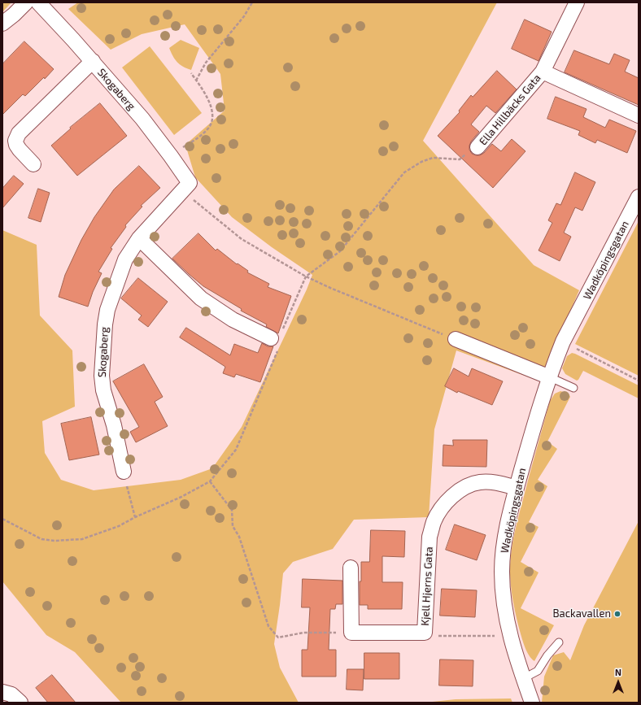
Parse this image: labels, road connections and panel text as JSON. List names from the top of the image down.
{
  "streets": {
    "street": [
      "Skogaberg",
      "Ella Hillbäcks Gata",
      "Wadköpingsgatan",
      "Kjell Hjerns Gata"
    ]
  },
  "crossings": [
    ["Wadköpingsgatan", "Kjell Hjerns Gata"]
  ],
  "places": ["Backavallen"],
  "north": "top"
}
